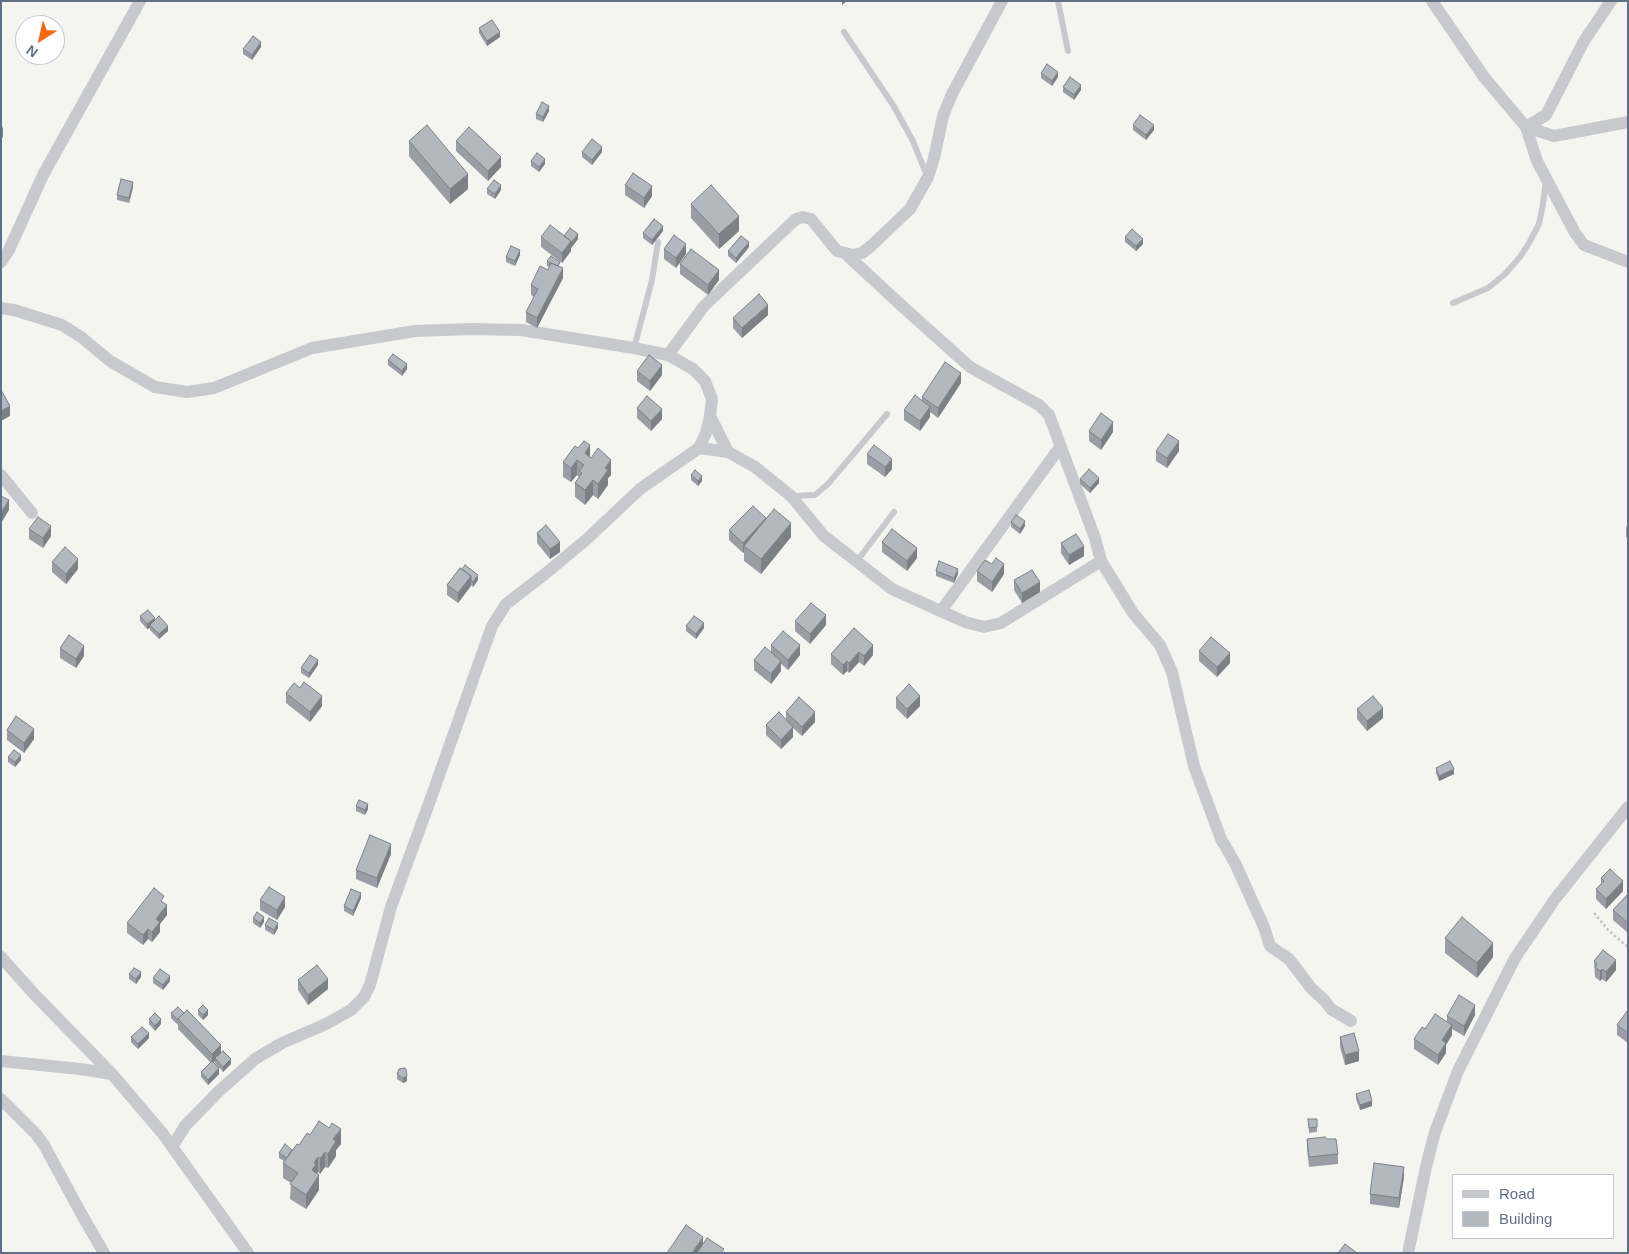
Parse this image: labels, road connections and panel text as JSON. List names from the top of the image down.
{
  "legend": ["Road", "Building"],
  "north": "bottom left"
}
